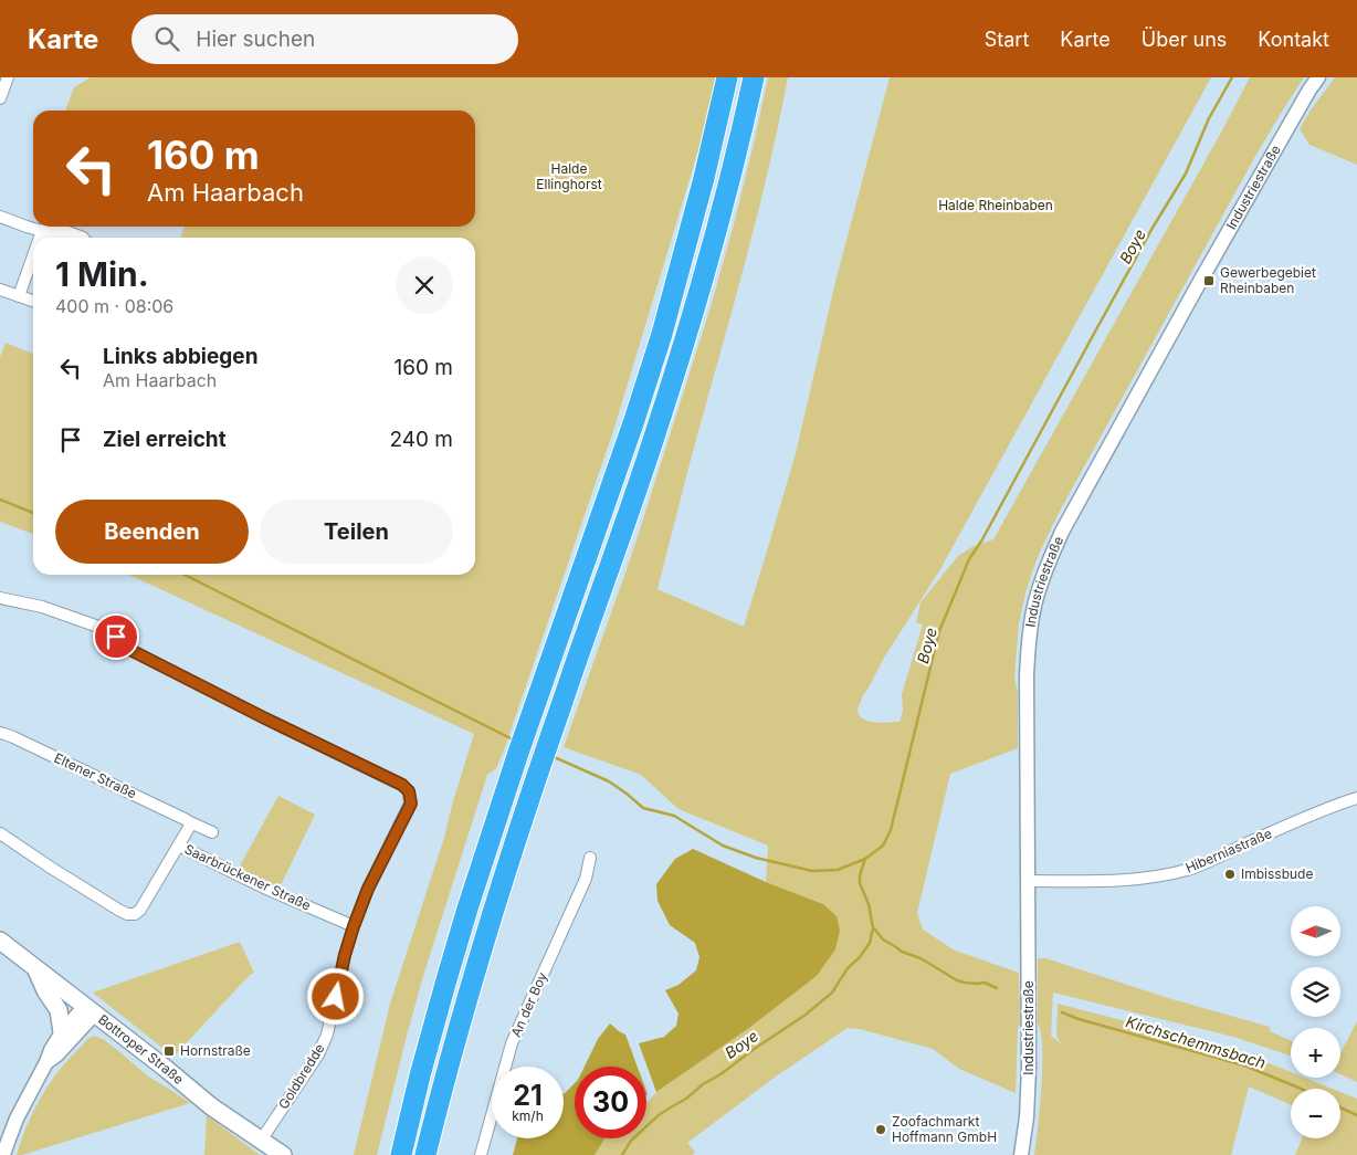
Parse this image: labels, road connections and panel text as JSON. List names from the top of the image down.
{
  "streets": {
    "main road": ["Bottroper Straße"],
    "street": [
      "Industriestraße",
      "Eltener Straße",
      "Hiberniastraße",
      "Saarbrückener Straße",
      "An der Boy",
      "Goldbredde"
    ]
  },
  "crossings": [
    ["Industriestraße", "Hiberniastraße"],
    ["Saarbrückener Straße", "Goldbredde"],
    ["Bottroper Straße", "Goldbredde"]
  ],
  "water": ["Boye", "Kirchschemmsbach"],
  "parks": ["Halde Ellinghorst", "Halde Rheinbaben"],
  "places": {
    "transit": ["Gewerbegebiet Rheinbaben", "Hornstraße"],
    "other": ["Imbissbude", "Zoofachmarkt Hoffmann GmbH"]
  },
  "north": "left",
  "page": {
    "header": "Karte",
    "search": "Hier suchen",
    "nav": [
      "Start",
      "Karte",
      "Über uns",
      "Kontakt"
    ],
    "turn": ["160 m", "Am Haarbach"],
    "heading": ["1 Min.", "400 m · 08:06"],
    "list": [
      {
        "name": "Links abbiegen",
        "note": "Am Haarbach",
        "value": "160 m"
      },
      {
        "name": "Ziel erreicht",
        "value": "240 m"
      }
    ],
    "buttons": ["Beenden", "Teilen"],
    "map_buttons": ["+", "−"],
    "speed": "21 km/h",
    "limit": "30"
  }
}
